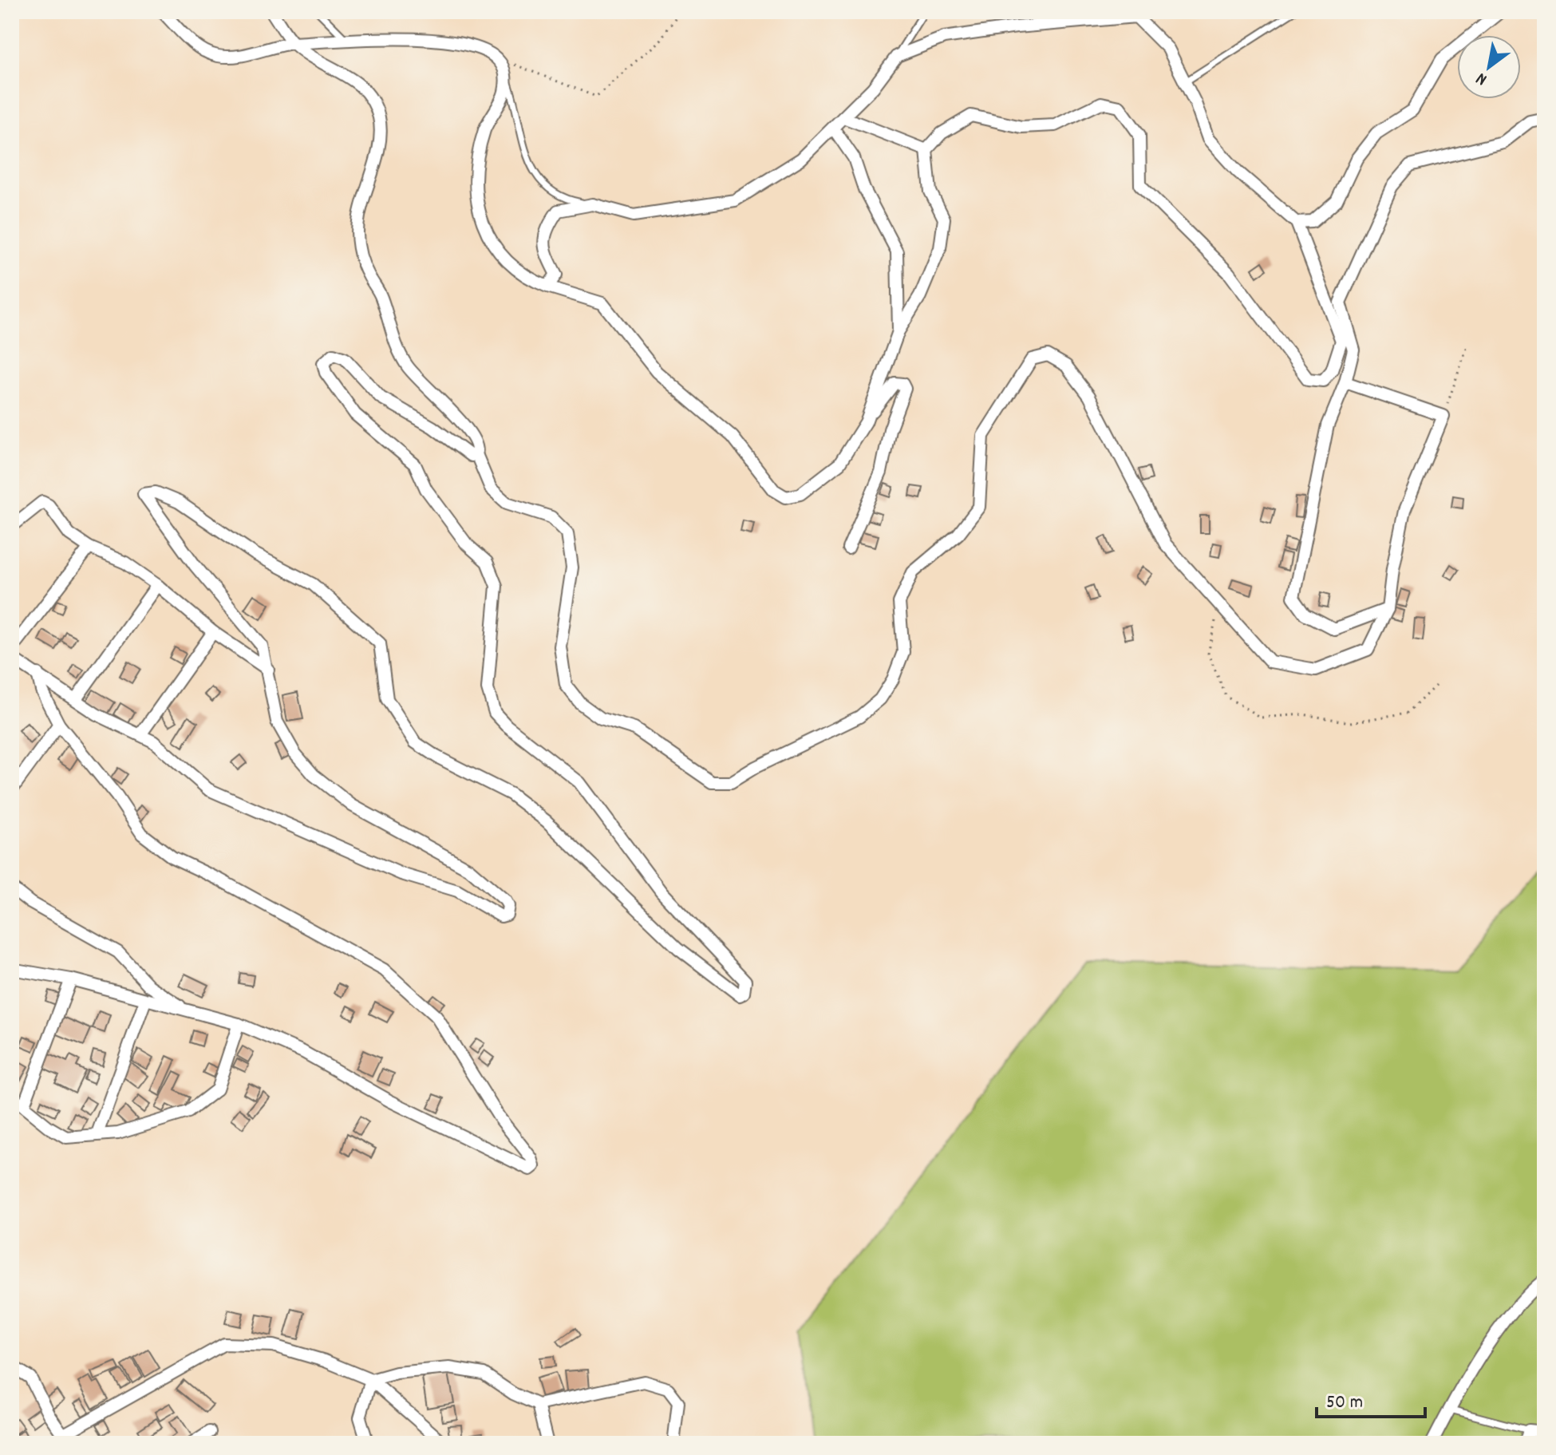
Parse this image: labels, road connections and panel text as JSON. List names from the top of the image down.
{
  "scale_bar": "50 m",
  "north": "bottom left"
}
